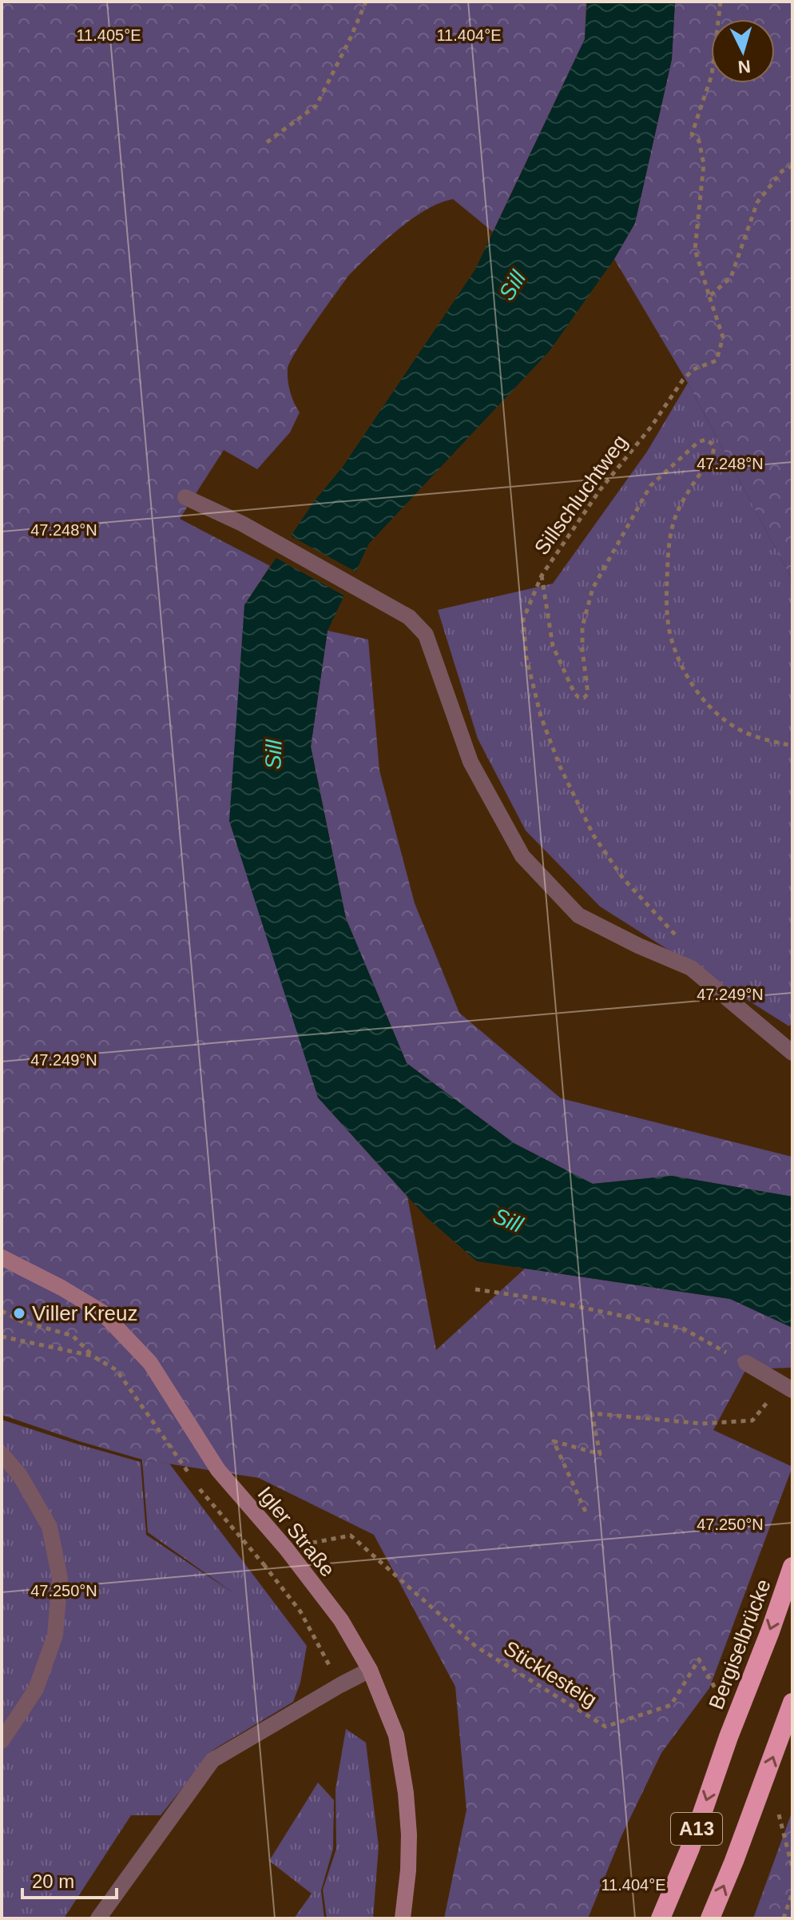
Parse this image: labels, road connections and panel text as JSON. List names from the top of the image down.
{
  "streets": {
    "highway": ["Bergiselbrücke", "A13"],
    "main road": ["Igler Straße"],
    "path": ["Sillschluchtweg", "Sticklesteig"]
  },
  "crossings": [
    ["Igler Straße", "Sticklesteig"]
  ],
  "water": ["Sill"],
  "places": ["Viller Kreuz"],
  "scale_bar": "20 m",
  "north": "bottom",
  "coordinates": [
    "11.405°E",
    "11.404°E",
    "47.248°N",
    "47.249°N",
    "47.250°N"
  ]
}
